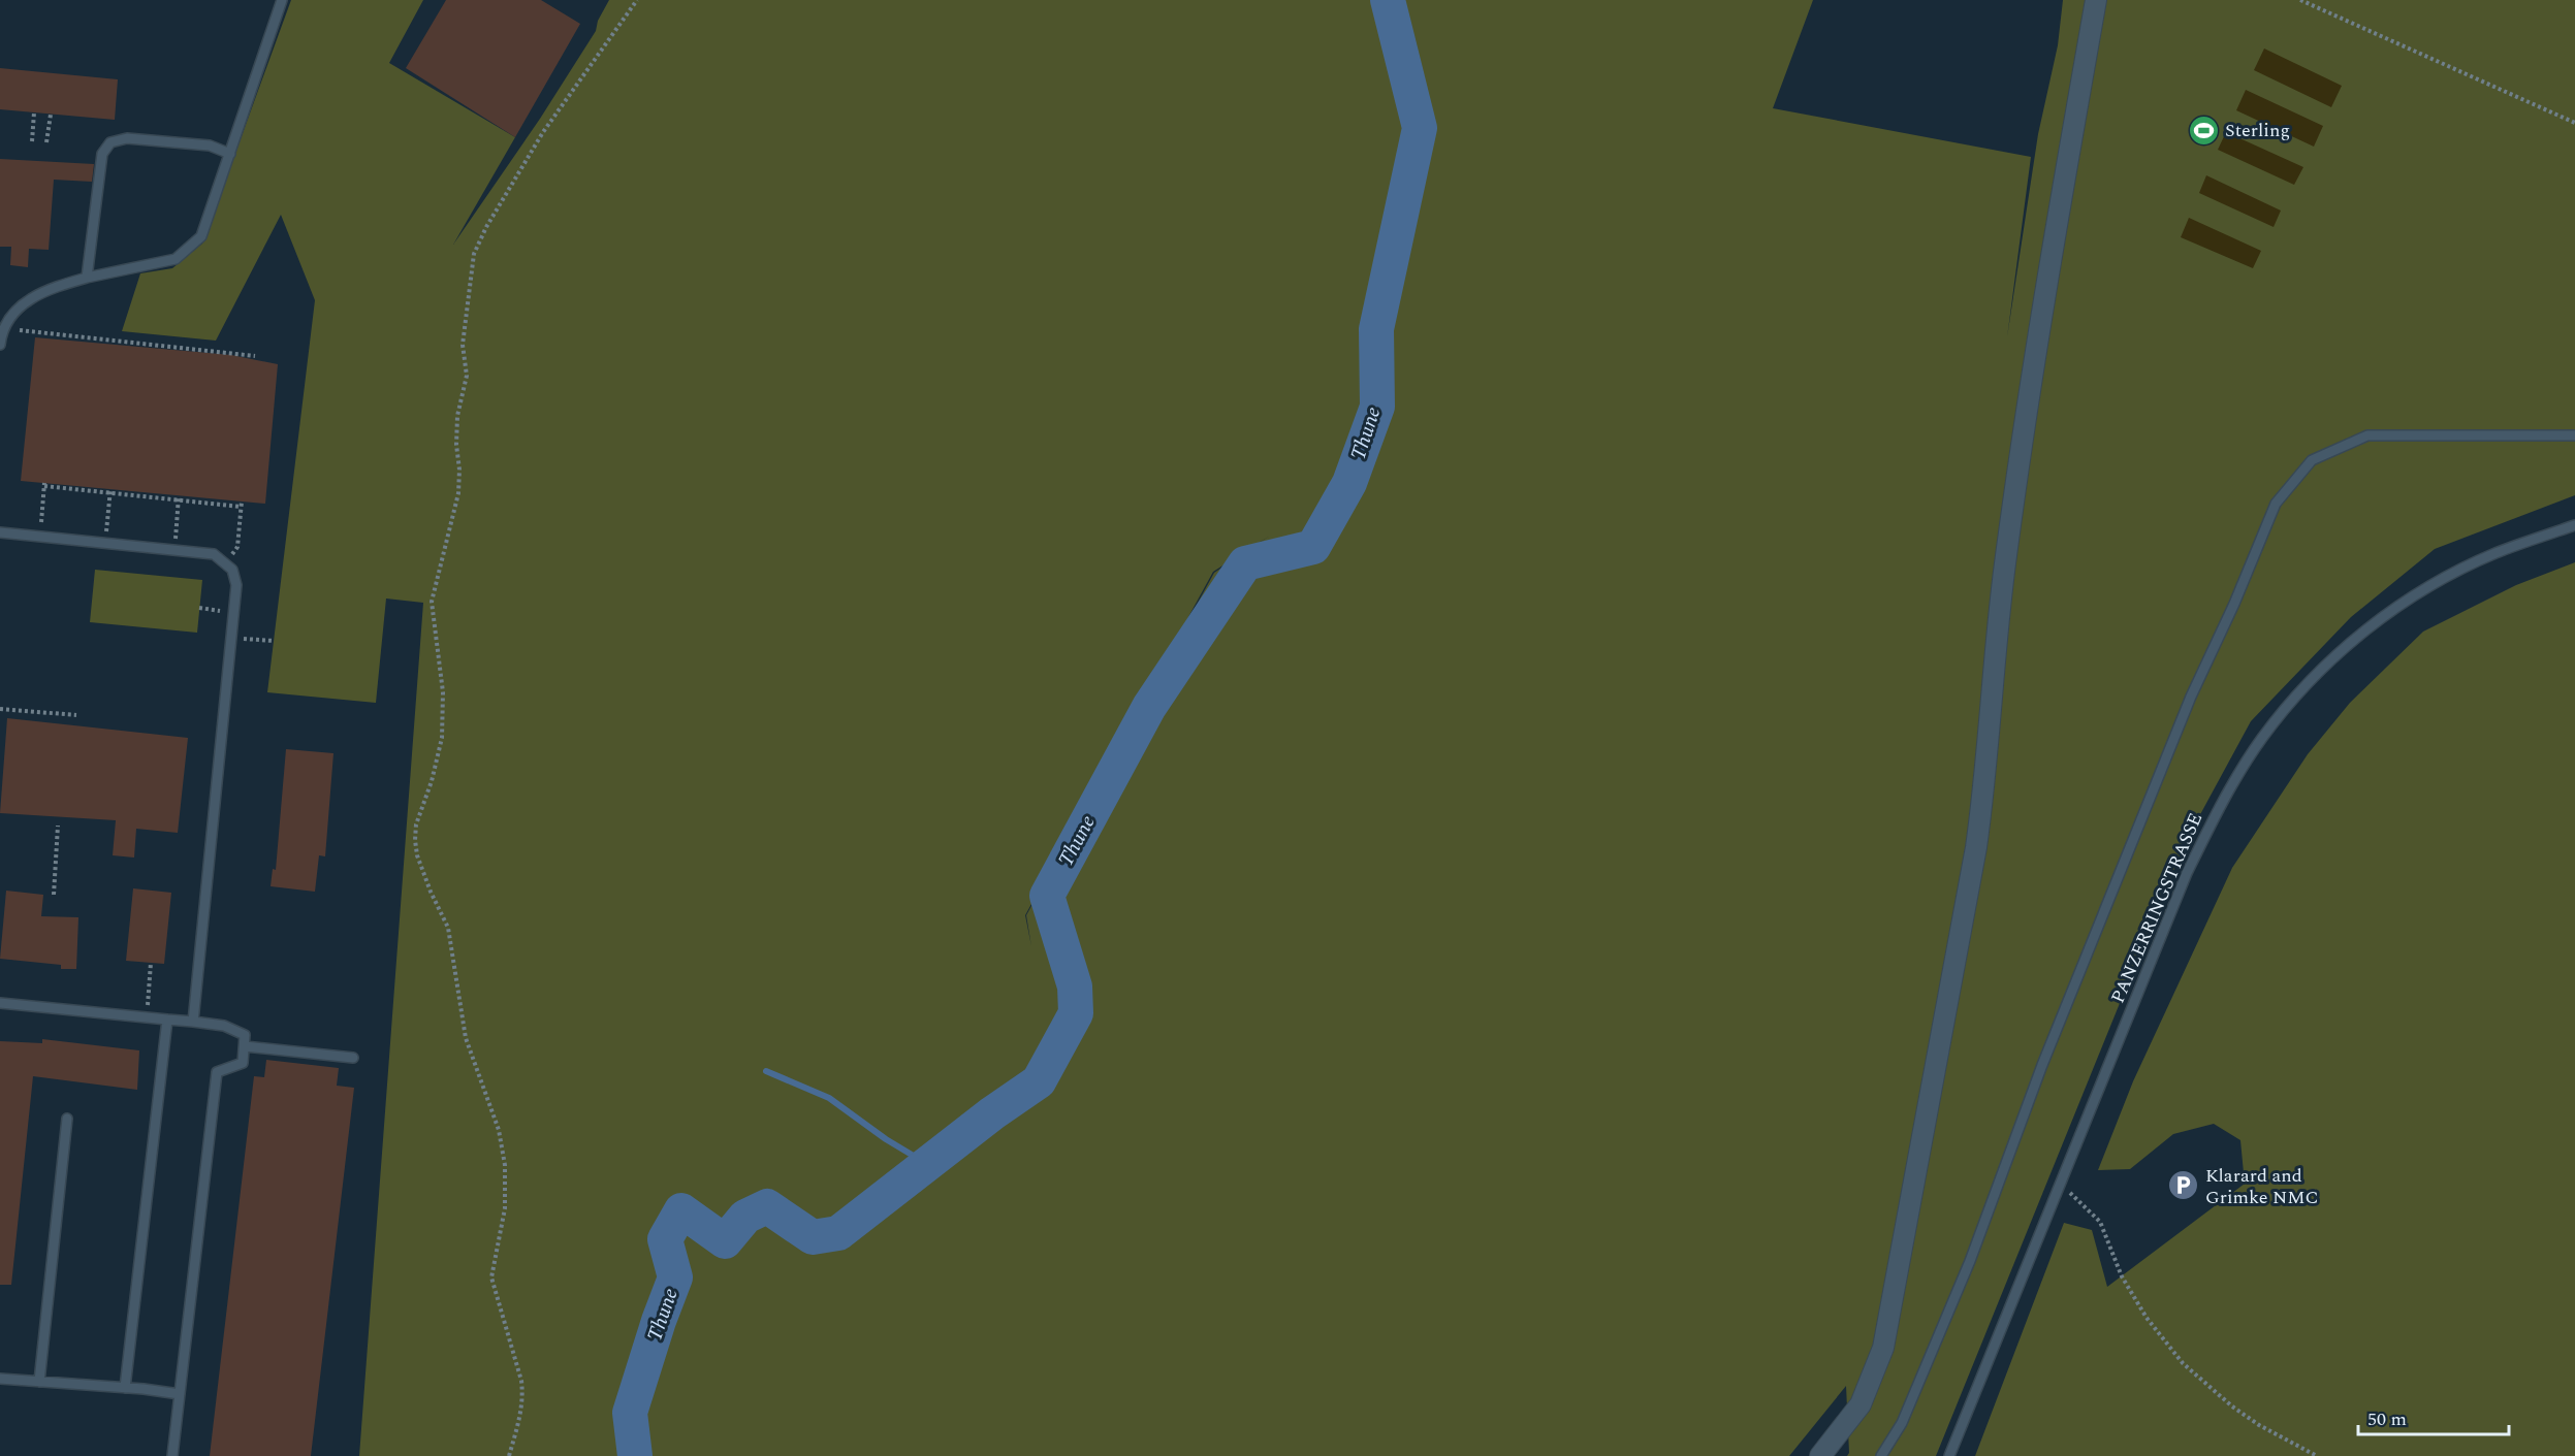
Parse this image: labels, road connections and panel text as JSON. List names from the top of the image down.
{
  "streets": {
    "lane": ["PANZERRINGSTRASSE"]
  },
  "water": ["Thune"],
  "places": {
    "sports": ["Sterling"],
    "parking": ["Klarard and Grimke NMC"]
  },
  "scale_bar": "50 m"
}
